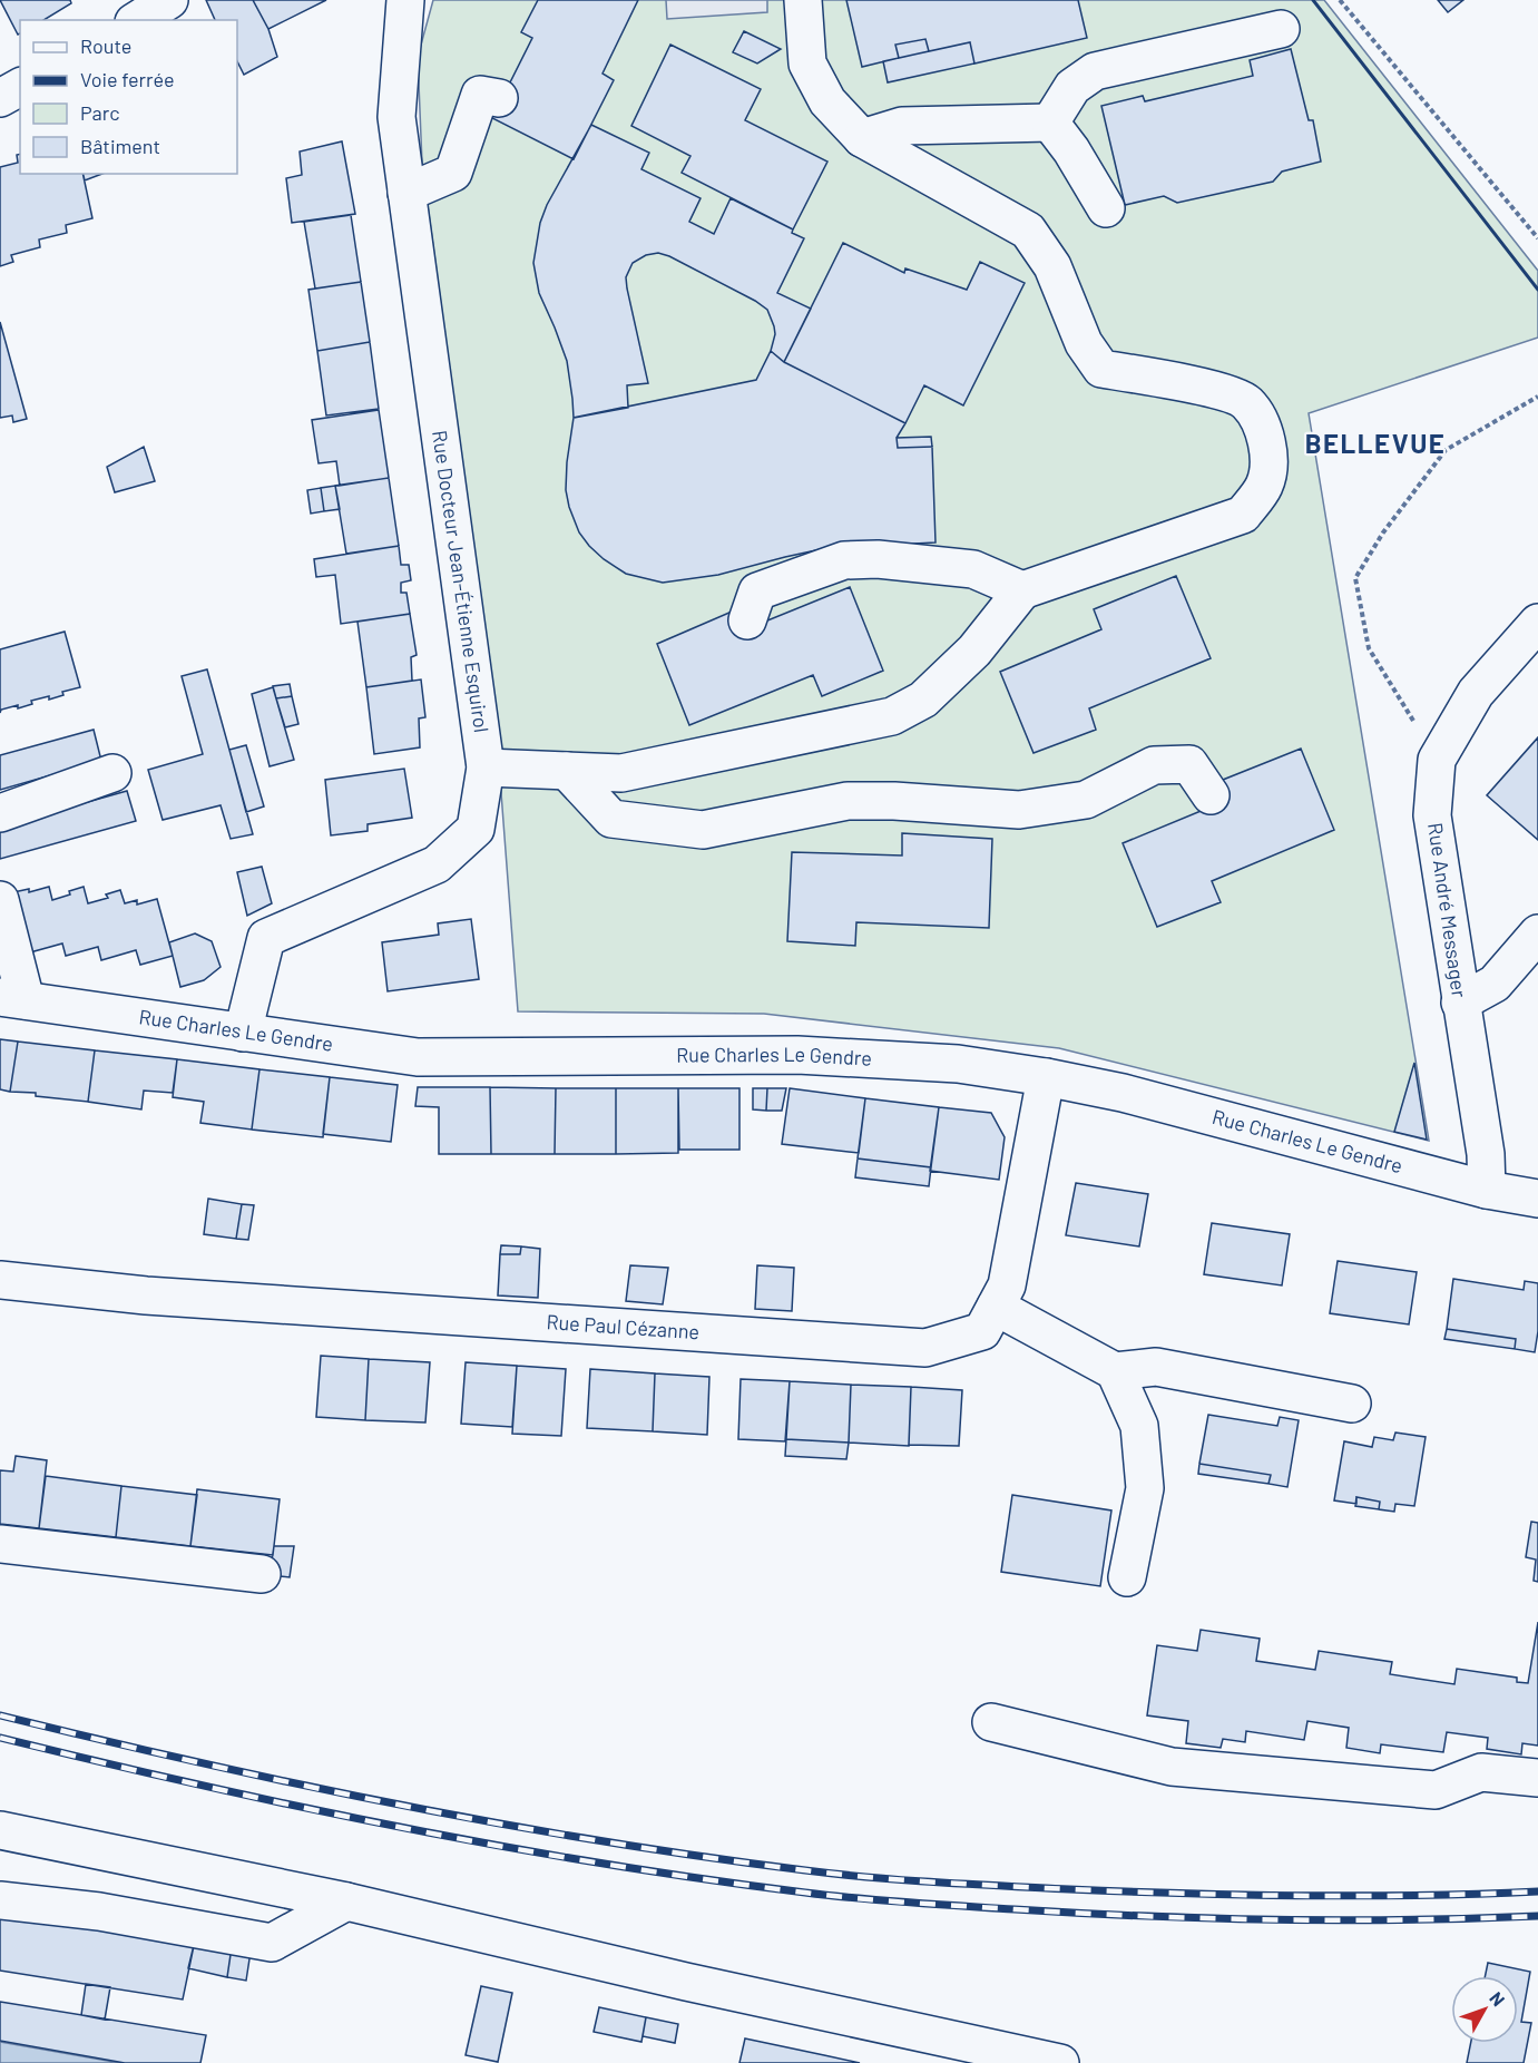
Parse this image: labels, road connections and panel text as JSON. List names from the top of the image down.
{
  "streets": {
    "street": [
      "Rue Docteur Jean-Étienne Esquirol",
      "Rue André Messager",
      "Rue Charles Le Gendre",
      "Rue Paul Cézanne"
    ]
  },
  "crossings": [
    ["Rue Docteur Jean-Étienne Esquirol", "Rue Charles Le Gendre"],
    ["Rue André Messager", "Rue Charles Le Gendre"],
    ["Rue Charles Le Gendre", "Rue Paul Cézanne"]
  ],
  "districts": ["BELLEVUE"],
  "legend": [
    "Route",
    "Voie ferrée",
    "Parc",
    "Bâtiment"
  ],
  "north": "top right"
}
